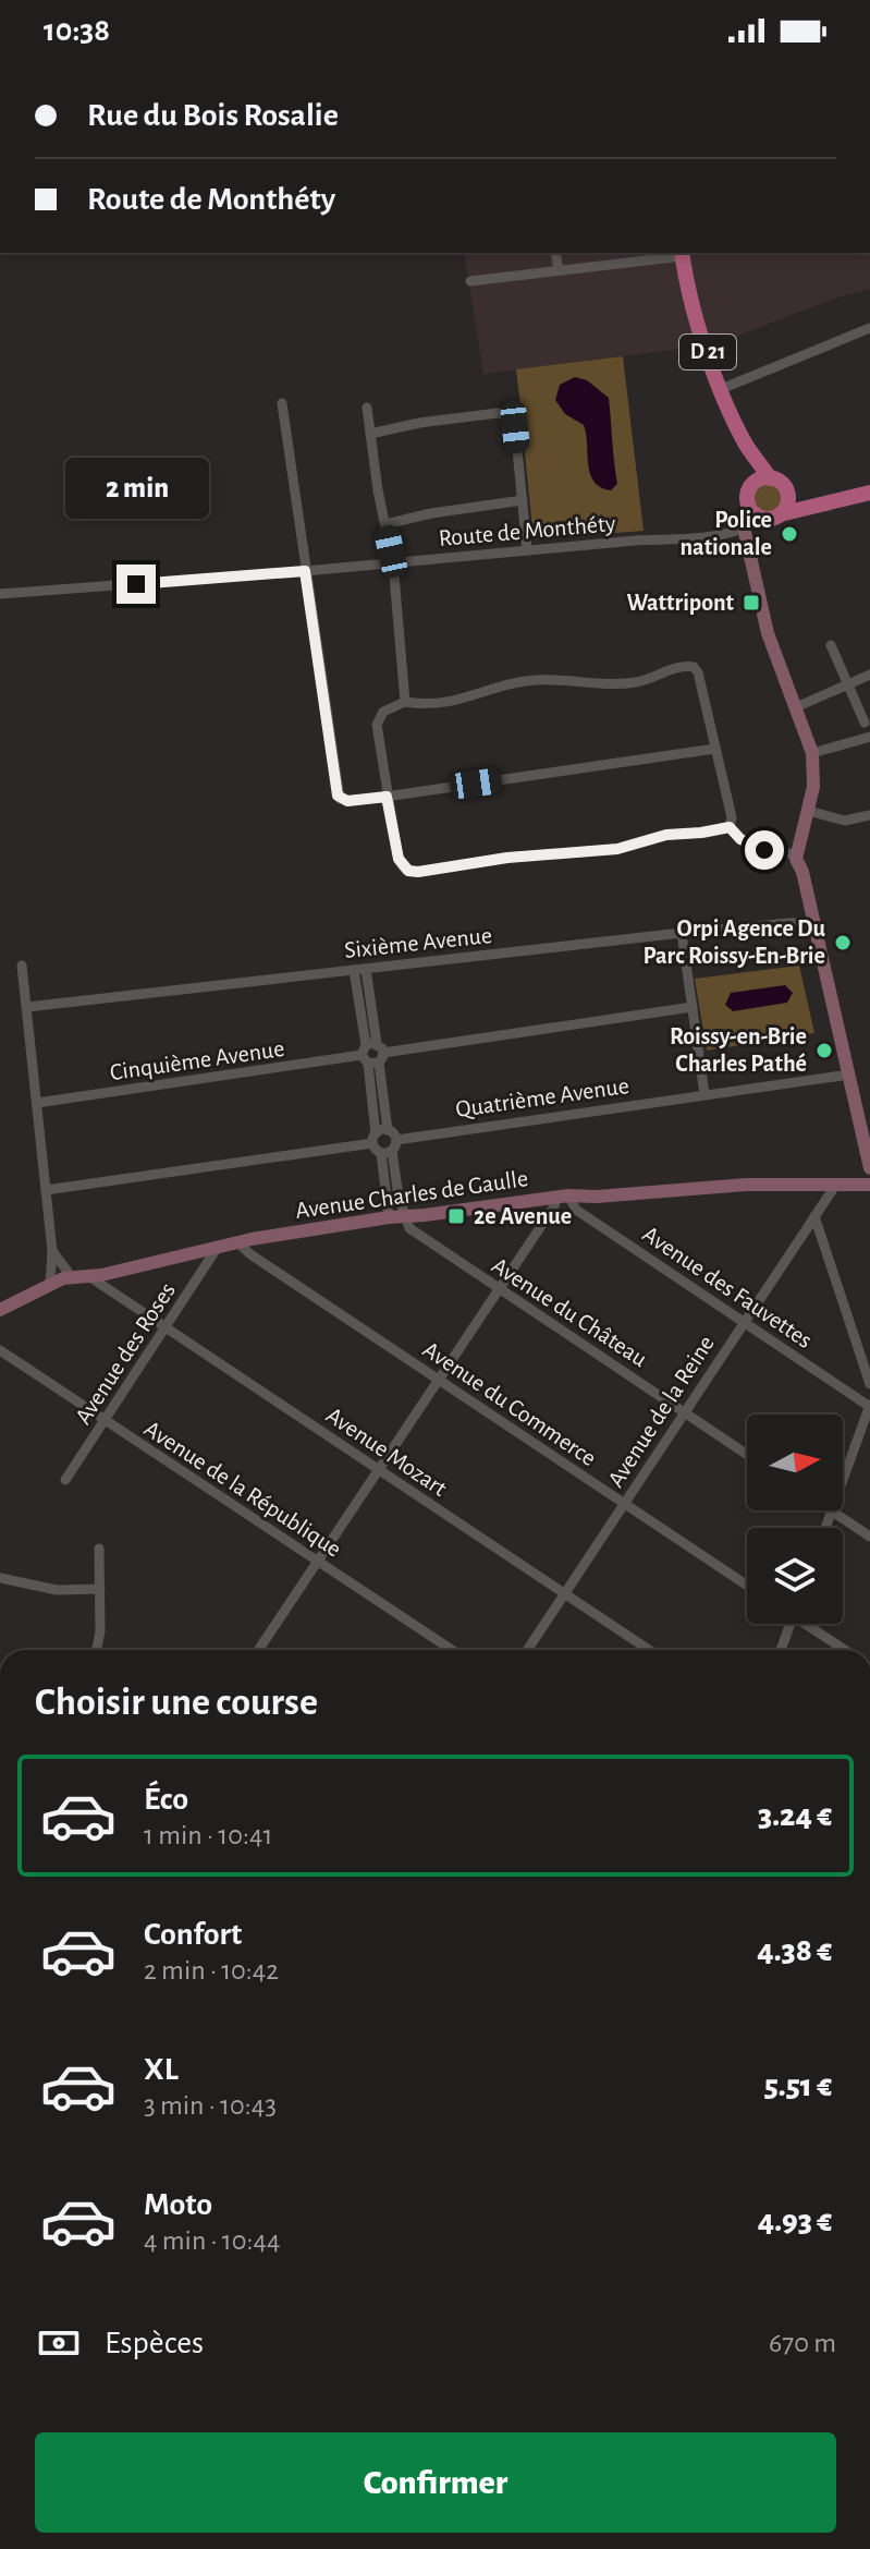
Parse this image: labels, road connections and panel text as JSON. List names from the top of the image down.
{
  "streets": {
    "main road": ["D 21", "Avenue Charles de Gaulle"],
    "street": [
      "Route de Monthéty",
      "Sixième Avenue",
      "Cinquième Avenue",
      "Quatrième Avenue",
      "Avenue des Fauvettes",
      "Avenue du Château",
      "Avenue des Roses",
      "Avenue du Commerce",
      "Avenue de la Reine",
      "Avenue Mozart",
      "Avenue de la République"
    ]
  },
  "crossings": [
    ["Avenue Charles de Gaulle", "Avenue des Fauvettes"],
    ["Avenue Charles de Gaulle", "Avenue du Château"],
    ["Avenue Charles de Gaulle", "Avenue des Roses"],
    ["Avenue Charles de Gaulle", "Avenue du Commerce"],
    ["Avenue Charles de Gaulle", "Avenue de la Reine"],
    ["Avenue Charles de Gaulle", "Avenue Mozart"],
    ["Avenue des Fauvettes", "Avenue de la Reine"],
    ["Avenue du Château", "Avenue de la Reine"],
    ["Avenue des Roses", "Avenue Mozart"],
    ["Avenue des Roses", "Avenue de la République"],
    ["Avenue du Commerce", "Avenue de la Reine"],
    ["Avenue de la Reine", "Avenue Mozart"]
  ],
  "places": {
    "other": ["Police nationale", "Orpi Agence Du Parc Roissy-En-Brie", "Roissy-en-Brie Charles Pathé"],
    "transit": ["Wattripont", "2e Avenue"]
  },
  "north": "right",
  "page": {
    "status": "10:38",
    "banner": ["Rue du Bois Rosalie", "Route de Monthéty"],
    "bubble": "2 min",
    "heading": "Choisir une course",
    "list": [
      {
        "name": "Éco",
        "note": "1 min · 10:41",
        "value": "3.24 €"
      },
      {
        "name": "Confort",
        "note": "2 min · 10:42",
        "value": "4.38 €"
      },
      {
        "name": "XL",
        "note": "3 min · 10:43",
        "value": "5.51 €"
      },
      {
        "name": "Moto",
        "note": "4 min · 10:44",
        "value": "4.93 €"
      }
    ],
    "pay": ["Espèces", "670 m"],
    "buttons": "Confirmer"
  }
}
